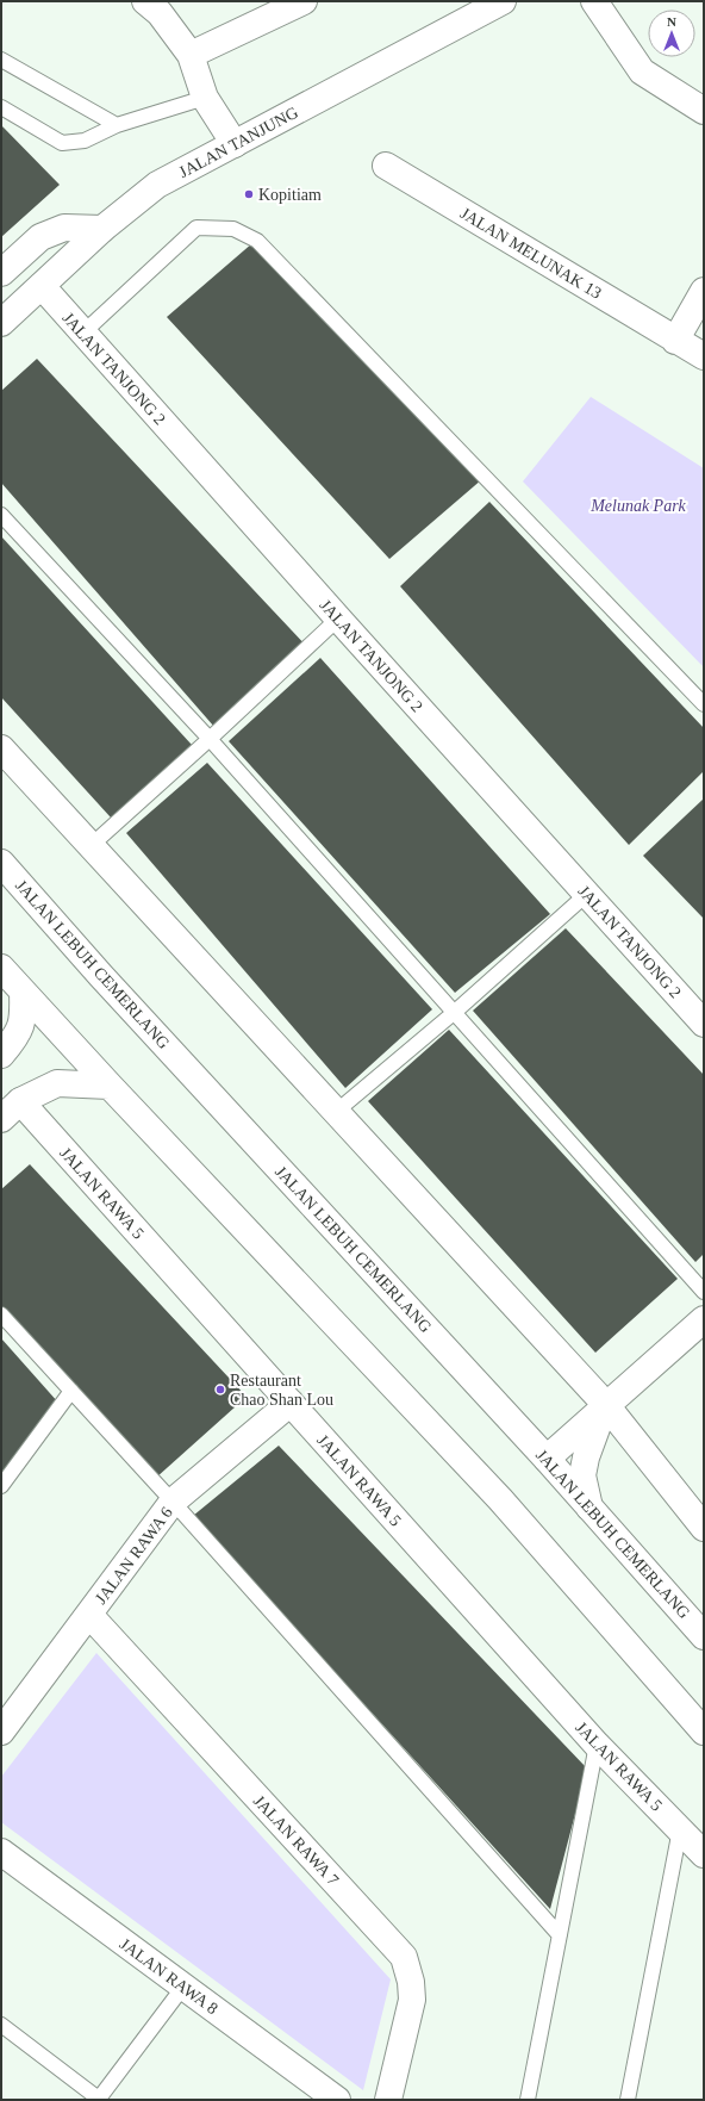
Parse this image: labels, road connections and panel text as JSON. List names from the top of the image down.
{
  "streets": {
    "street": [
      "JALAN TANJUNG",
      "JALAN MELUNAK 13",
      "JALAN TANJONG 2",
      "JALAN LEBUH CEMERLANG",
      "JALAN RAWA 5",
      "JALAN RAWA 6",
      "JALAN RAWA 7",
      "JALAN RAWA 8"
    ]
  },
  "crossings": [
    ["JALAN TANJUNG", "JALAN TANJONG 2"],
    ["JALAN RAWA 5", "JALAN RAWA 6"],
    ["JALAN RAWA 6", "JALAN RAWA 7"]
  ],
  "parks": ["Melunak Park"],
  "places": ["Kopitiam", "Restaurant Chao Shan Lou"],
  "north": "top"
}
